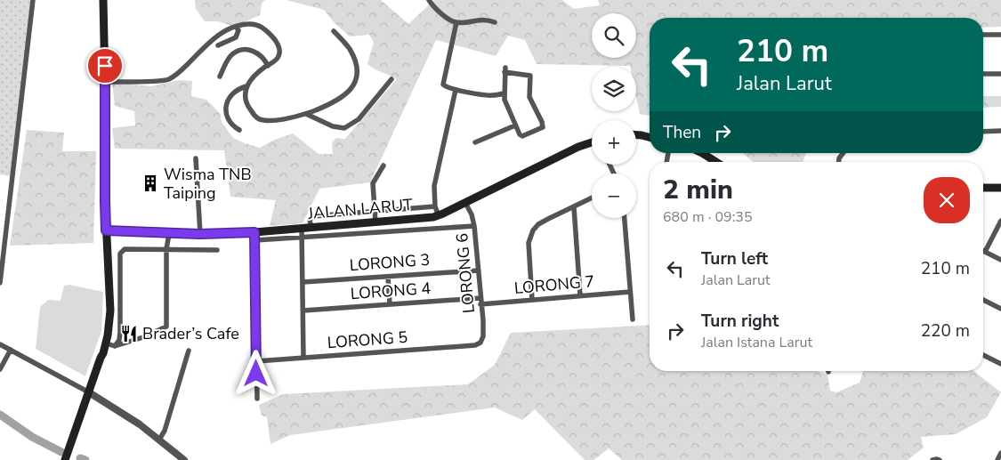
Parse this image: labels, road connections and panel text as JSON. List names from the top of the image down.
{
  "streets": {
    "main road": ["JALAN LARUT"],
    "street": [
      "LORONG 3",
      "LORONG 6",
      "LORONG 7",
      "LORONG 4",
      "LORONG 5"
    ]
  },
  "crossings": [
    ["JALAN LARUT", "LORONG 6"],
    ["LORONG 3", "LORONG 6"],
    ["LORONG 6", "LORONG 7"],
    ["LORONG 6", "LORONG 4"],
    ["LORONG 6", "LORONG 5"],
    ["LORONG 7", "LORONG 4"]
  ],
  "places": {
    "building": ["Wisma TNB Taiping"],
    "restaurant": ["Brader’s Cafe"]
  },
  "page": {
    "map_buttons": ["+", "−"],
    "turn": ["210 m", "Jalan Larut"],
    "then": "Then",
    "heading": ["2 min", "680 m · 09:35"],
    "list": [
      {
        "name": "Turn left",
        "note": "Jalan Larut",
        "value": "210 m"
      },
      {
        "name": "Turn right",
        "note": "Jalan Istana Larut",
        "value": "220 m"
      }
    ]
  }
}
